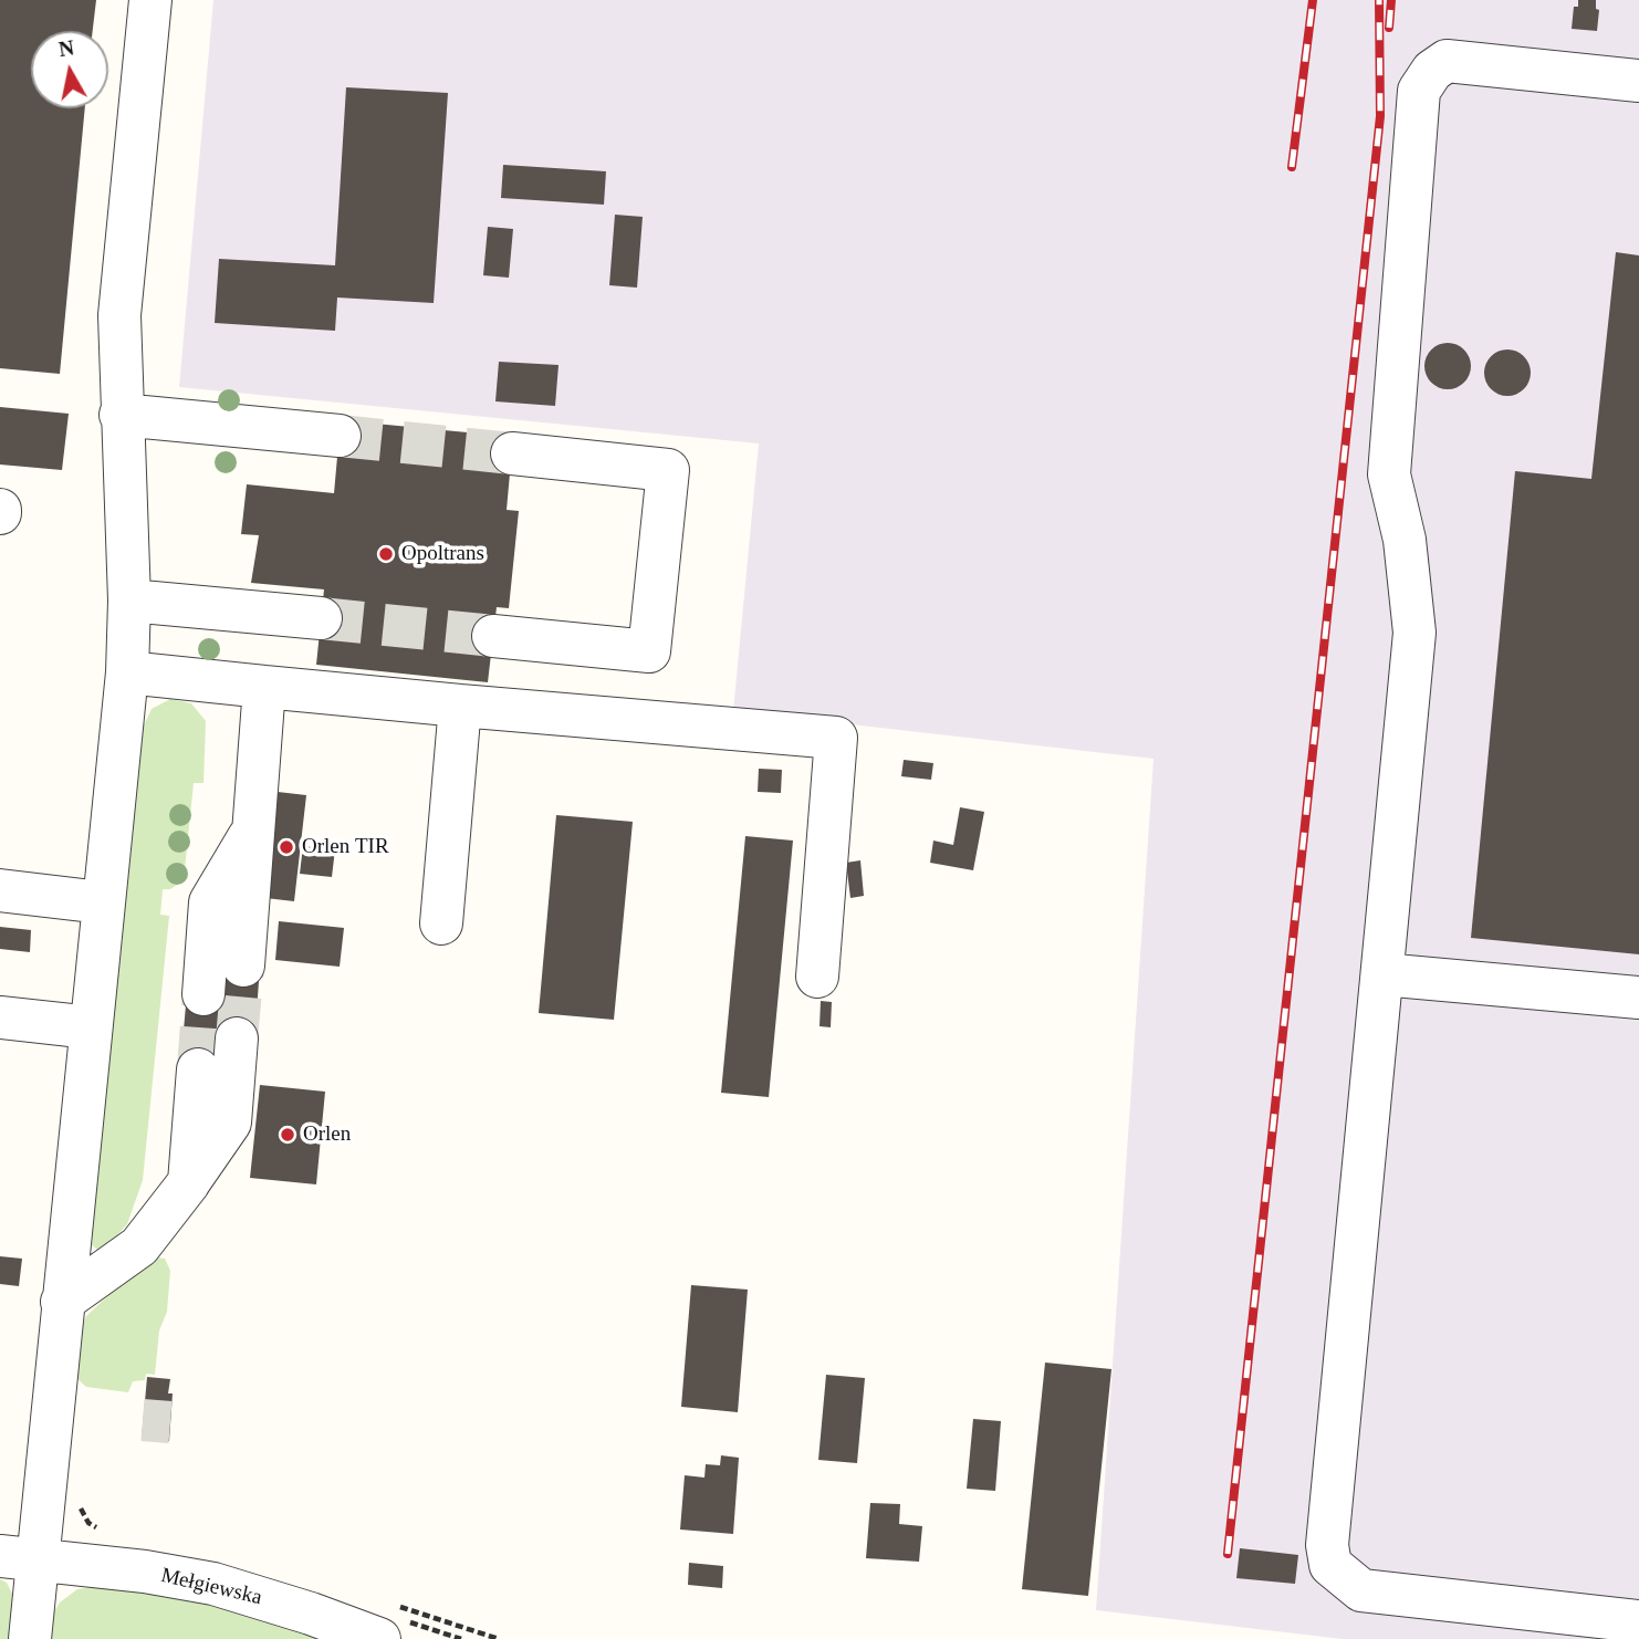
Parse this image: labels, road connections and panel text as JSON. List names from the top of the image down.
{
  "streets": {
    "street": ["Mełgiewska"]
  },
  "places": ["Opoltrans", "Orlen TIR", "Orlen"],
  "north": "top"
}
